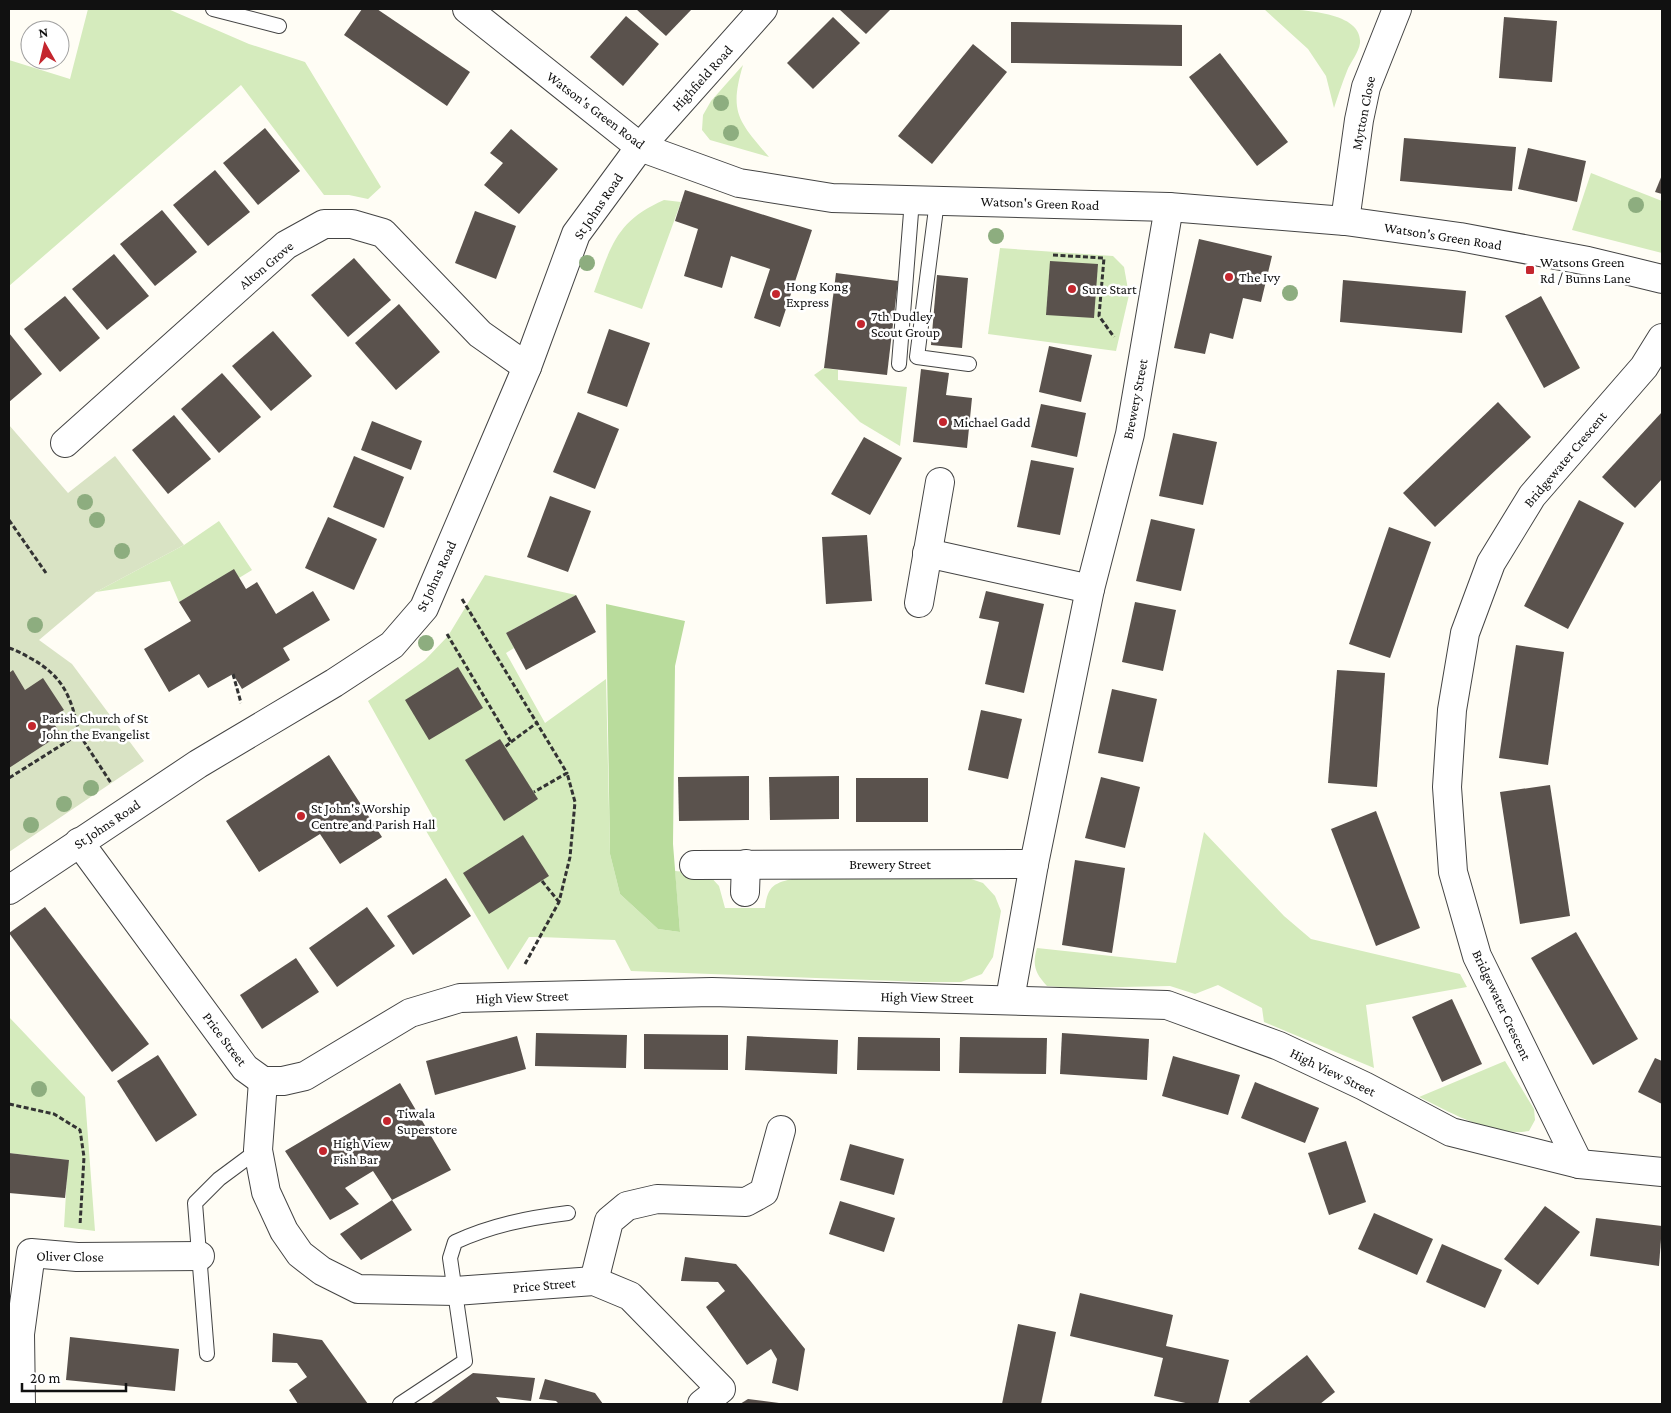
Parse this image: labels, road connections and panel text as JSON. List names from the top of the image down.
{
  "streets": {
    "street": [
      "Highfield Road",
      "Watson's Green Road",
      "Mytton Close",
      "St Johns Road",
      "Alton Grove",
      "Brewery Street",
      "Bridgewater Crescent",
      "High View Street",
      "Price Street",
      "Oliver Close"
    ]
  },
  "crossings": [
    ["Highfield Road", "Watson's Green Road"],
    ["Highfield Road", "St Johns Road"],
    ["Watson's Green Road", "Mytton Close"],
    ["Watson's Green Road", "St Johns Road"],
    ["Watson's Green Road", "Brewery Street"],
    ["St Johns Road", "Alton Grove"],
    ["St Johns Road", "Price Street"],
    ["Brewery Street", "High View Street"],
    ["Bridgewater Crescent", "High View Street"],
    ["High View Street", "Price Street"]
  ],
  "places": {
    "transit": ["Watsons Green Rd / Bunns Lane"],
    "other": [
      "The Ivy",
      "Sure Start",
      "Hong Kong Express",
      "7th Dudley Scout Group",
      "Michael Gadd",
      "Parish Church of St John the Evangelist",
      "St John's Worship Centre and Parish Hall",
      "Tiwala Superstore",
      "High View Fish Bar"
    ]
  },
  "scale_bar": "20 m",
  "north": "top"
}
